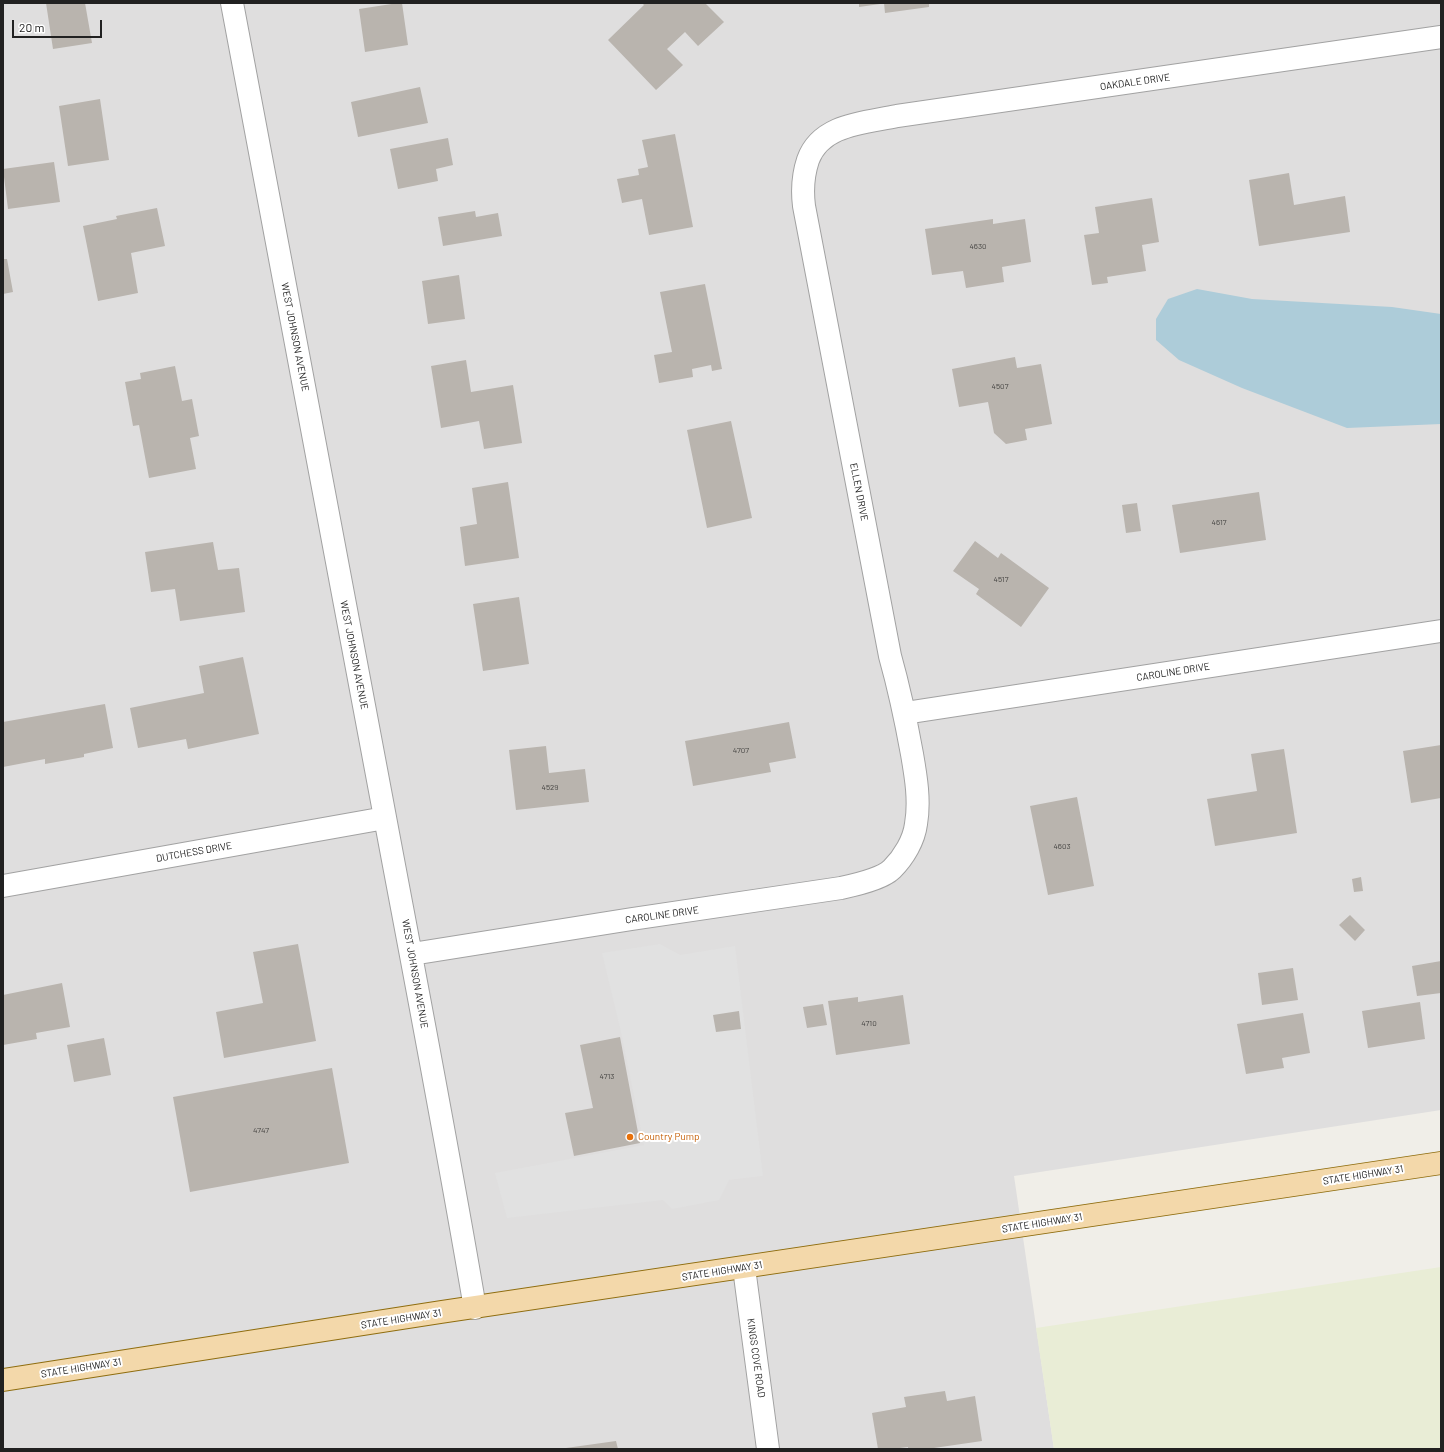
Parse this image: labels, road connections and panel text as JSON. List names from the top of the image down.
{
  "streets": {
    "main road": ["STATE HIGHWAY 31"],
    "street": [
      "OAKDALE DRIVE",
      "WEST JOHNSON AVENUE",
      "ELLEN DRIVE",
      "CAROLINE DRIVE",
      "DUTCHESS DRIVE",
      "KINGS COVE ROAD"
    ]
  },
  "crossings": [
    ["OAKDALE DRIVE", "ELLEN DRIVE"],
    ["WEST JOHNSON AVENUE", "CAROLINE DRIVE"],
    ["WEST JOHNSON AVENUE", "DUTCHESS DRIVE"],
    ["WEST JOHNSON AVENUE", "STATE HIGHWAY 31"],
    ["ELLEN DRIVE", "CAROLINE DRIVE"],
    ["STATE HIGHWAY 31", "KINGS COVE ROAD"]
  ],
  "places": ["Country Pump"],
  "house_numbers": [
    "4630",
    "4507",
    "4617",
    "4517",
    "4707",
    "4529",
    "4603",
    "4710",
    "4713",
    "4747"
  ],
  "scale_bar": "20 m"
}
